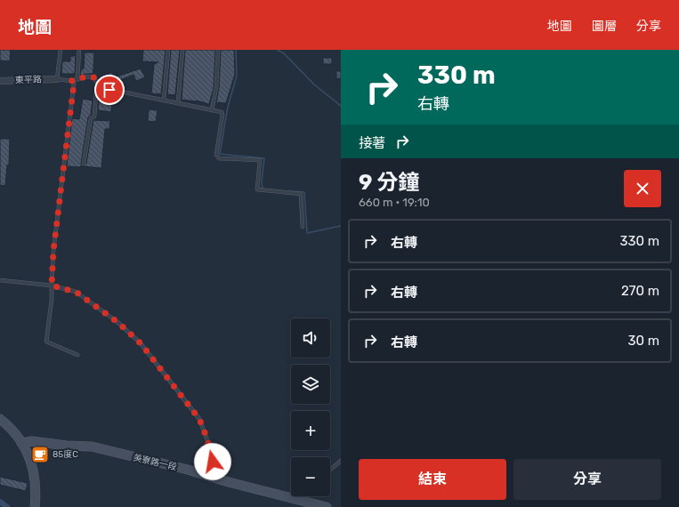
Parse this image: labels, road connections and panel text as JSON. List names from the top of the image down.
{
  "streets": {
    "street": ["東平路", "美寮路一段"]
  },
  "places": {
    "cafe": ["85度C"]
  },
  "page": {
    "header": "地圖",
    "nav": ["地圖", "圖層", "分享"],
    "turn": ["330 m", "右轉"],
    "then": "接著",
    "heading": ["9 分鐘", "660 m · 19:10"],
    "list": [
      {
        "name": "右轉",
        "value": "330 m"
      },
      {
        "name": "右轉",
        "value": "270 m"
      },
      {
        "name": "右轉",
        "value": "30 m"
      }
    ],
    "map_buttons": ["+", "−"],
    "buttons": ["結束", "分享"]
  }
}
